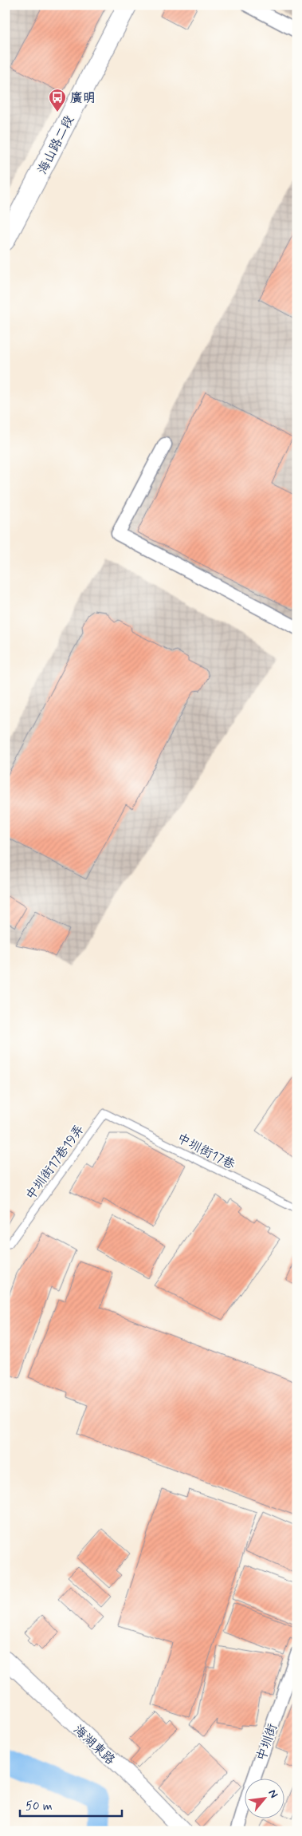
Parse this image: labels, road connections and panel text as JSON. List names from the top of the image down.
{
  "streets": {
    "main road": ["海山路二段"],
    "street": ["中圳街", "海湖東路"],
    "lane": ["中圳街17巷", "中圳街17巷19弄"]
  },
  "crossings": [
    ["中圳街17巷", "中圳街17巷19弄"]
  ],
  "places": {
    "bus stop": ["廣明"]
  },
  "scale_bar": "50 m",
  "north": "top right"
}
